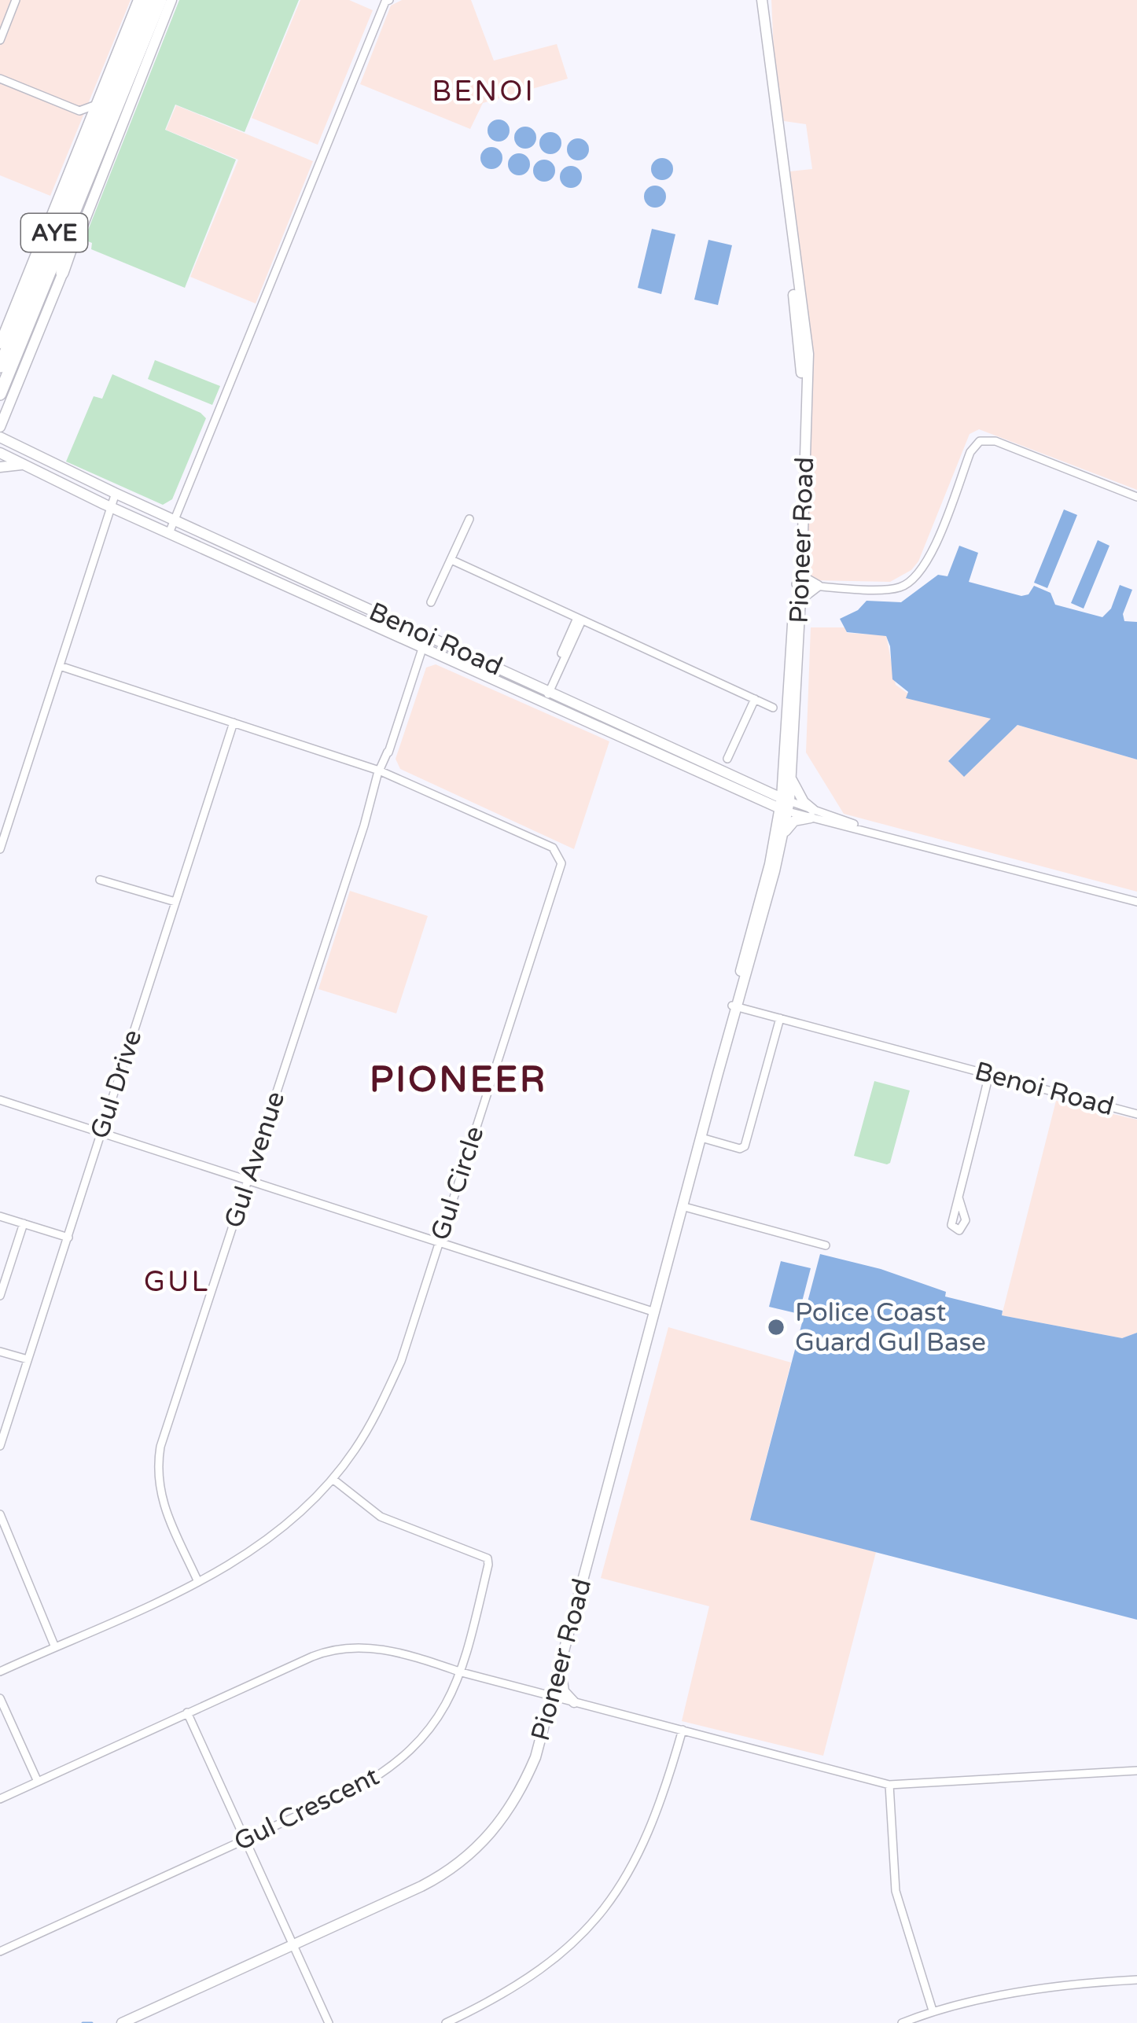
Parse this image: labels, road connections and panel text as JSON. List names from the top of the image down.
{
  "streets": {
    "highway": ["AYE"],
    "main road": ["Pioneer Road", "Benoi Road"],
    "street": [
      "Gul Drive",
      "Gul Avenue",
      "Gul Circle",
      "Gul Crescent"
    ]
  },
  "crossings": [
    ["Pioneer Road", "Benoi Road"],
    ["Benoi Road", "Gul Avenue"],
    ["Gul Drive", "Gul Circle"],
    ["Gul Avenue", "Gul Circle"],
    ["Gul Circle", "Gul Crescent"]
  ],
  "districts": ["BENOI", "PIONEER", "GUL"],
  "places": ["Police Coast Guard Gul Base"]
}
